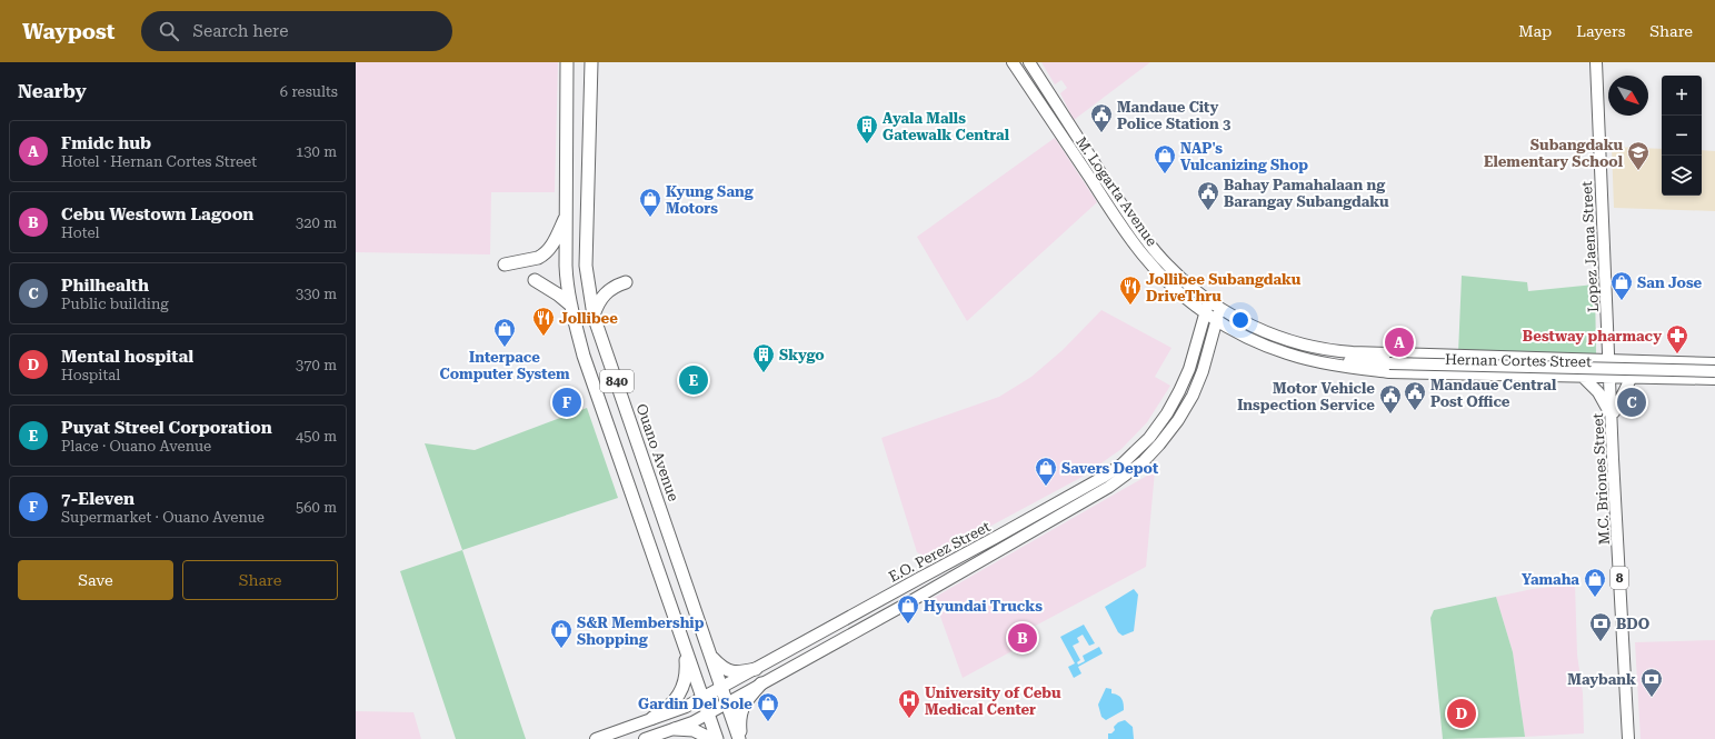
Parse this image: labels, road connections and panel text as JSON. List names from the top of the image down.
{
  "streets": {
    "highway": ["840", "Ouano Avenue"],
    "main road": [
      "M. Logarta Avenue",
      "Lopez Jaena Street",
      "Hernan Cortes Street",
      "M.C. Briones Street",
      "E.O. Perez Street",
      "8"
    ]
  },
  "crossings": [
    ["M. Logarta Avenue", "Hernan Cortes Street"],
    ["M. Logarta Avenue", "E.O. Perez Street"],
    ["Lopez Jaena Street", "Hernan Cortes Street"],
    ["Lopez Jaena Street", "M.C. Briones Street"],
    ["Hernan Cortes Street", "M.C. Briones Street"],
    ["Hernan Cortes Street", "E.O. Perez Street"],
    ["840", "E.O. Perez Street"],
    ["Ouano Avenue", "E.O. Perez Street"]
  ],
  "places": {
    "public building": [
      "Mandaue City Police Station 3",
      "Bahay Pamahalaan ng Barangay Subangdaku",
      "Mandaue Central Post Office",
      "Motor Vehicle Inspection Service"
    ],
    "building": ["Ayala Malls Gatewalk Central", "Skygo"],
    "school or university": ["Subangdaku Elementary School"],
    "shop": [
      "NAP's Vulcanizing Shop",
      "Kyung Sang Motors",
      "San Jose",
      "Interpace Computer System",
      "Savers Depot",
      "Yamaha",
      "Hyundai Trucks",
      "S&R Membership Shopping",
      "Gardin Del Sole"
    ],
    "restaurant": ["Jollibee Subangdaku DriveThru", "Jollibee"],
    "pharmacy": ["Bestway pharmacy"],
    "bank": ["BDO", "Maybank"],
    "hospital": ["University of Cebu Medical Center"]
  },
  "north": "bottom right",
  "page": {
    "header": "Waypost",
    "search": "Search here",
    "nav": ["Map", "Layers", "Share"],
    "heading": ["Nearby", "6 results"],
    "map_buttons": ["+", "−"],
    "list": [
      {
        "mark": "A",
        "name": "Fmidc hub",
        "note": "Hotel · Hernan Cortes Street",
        "value": "130 m"
      },
      {
        "mark": "B",
        "name": "Cebu Westown Lagoon",
        "note": "Hotel",
        "value": "320 m"
      },
      {
        "mark": "C",
        "name": "Philhealth",
        "note": "Public building",
        "value": "330 m"
      },
      {
        "mark": "D",
        "name": "Mental hospital",
        "note": "Hospital",
        "value": "370 m"
      },
      {
        "mark": "E",
        "name": "Puyat Streel Corporation",
        "note": "Place · Ouano Avenue",
        "value": "450 m"
      },
      {
        "mark": "F",
        "name": "7-Eleven",
        "note": "Supermarket · Ouano Avenue",
        "value": "560 m"
      }
    ],
    "pins": [
      "A",
      "E",
      "C",
      "F",
      "B",
      "D"
    ],
    "buttons": ["Save", "Share"]
  }
}
